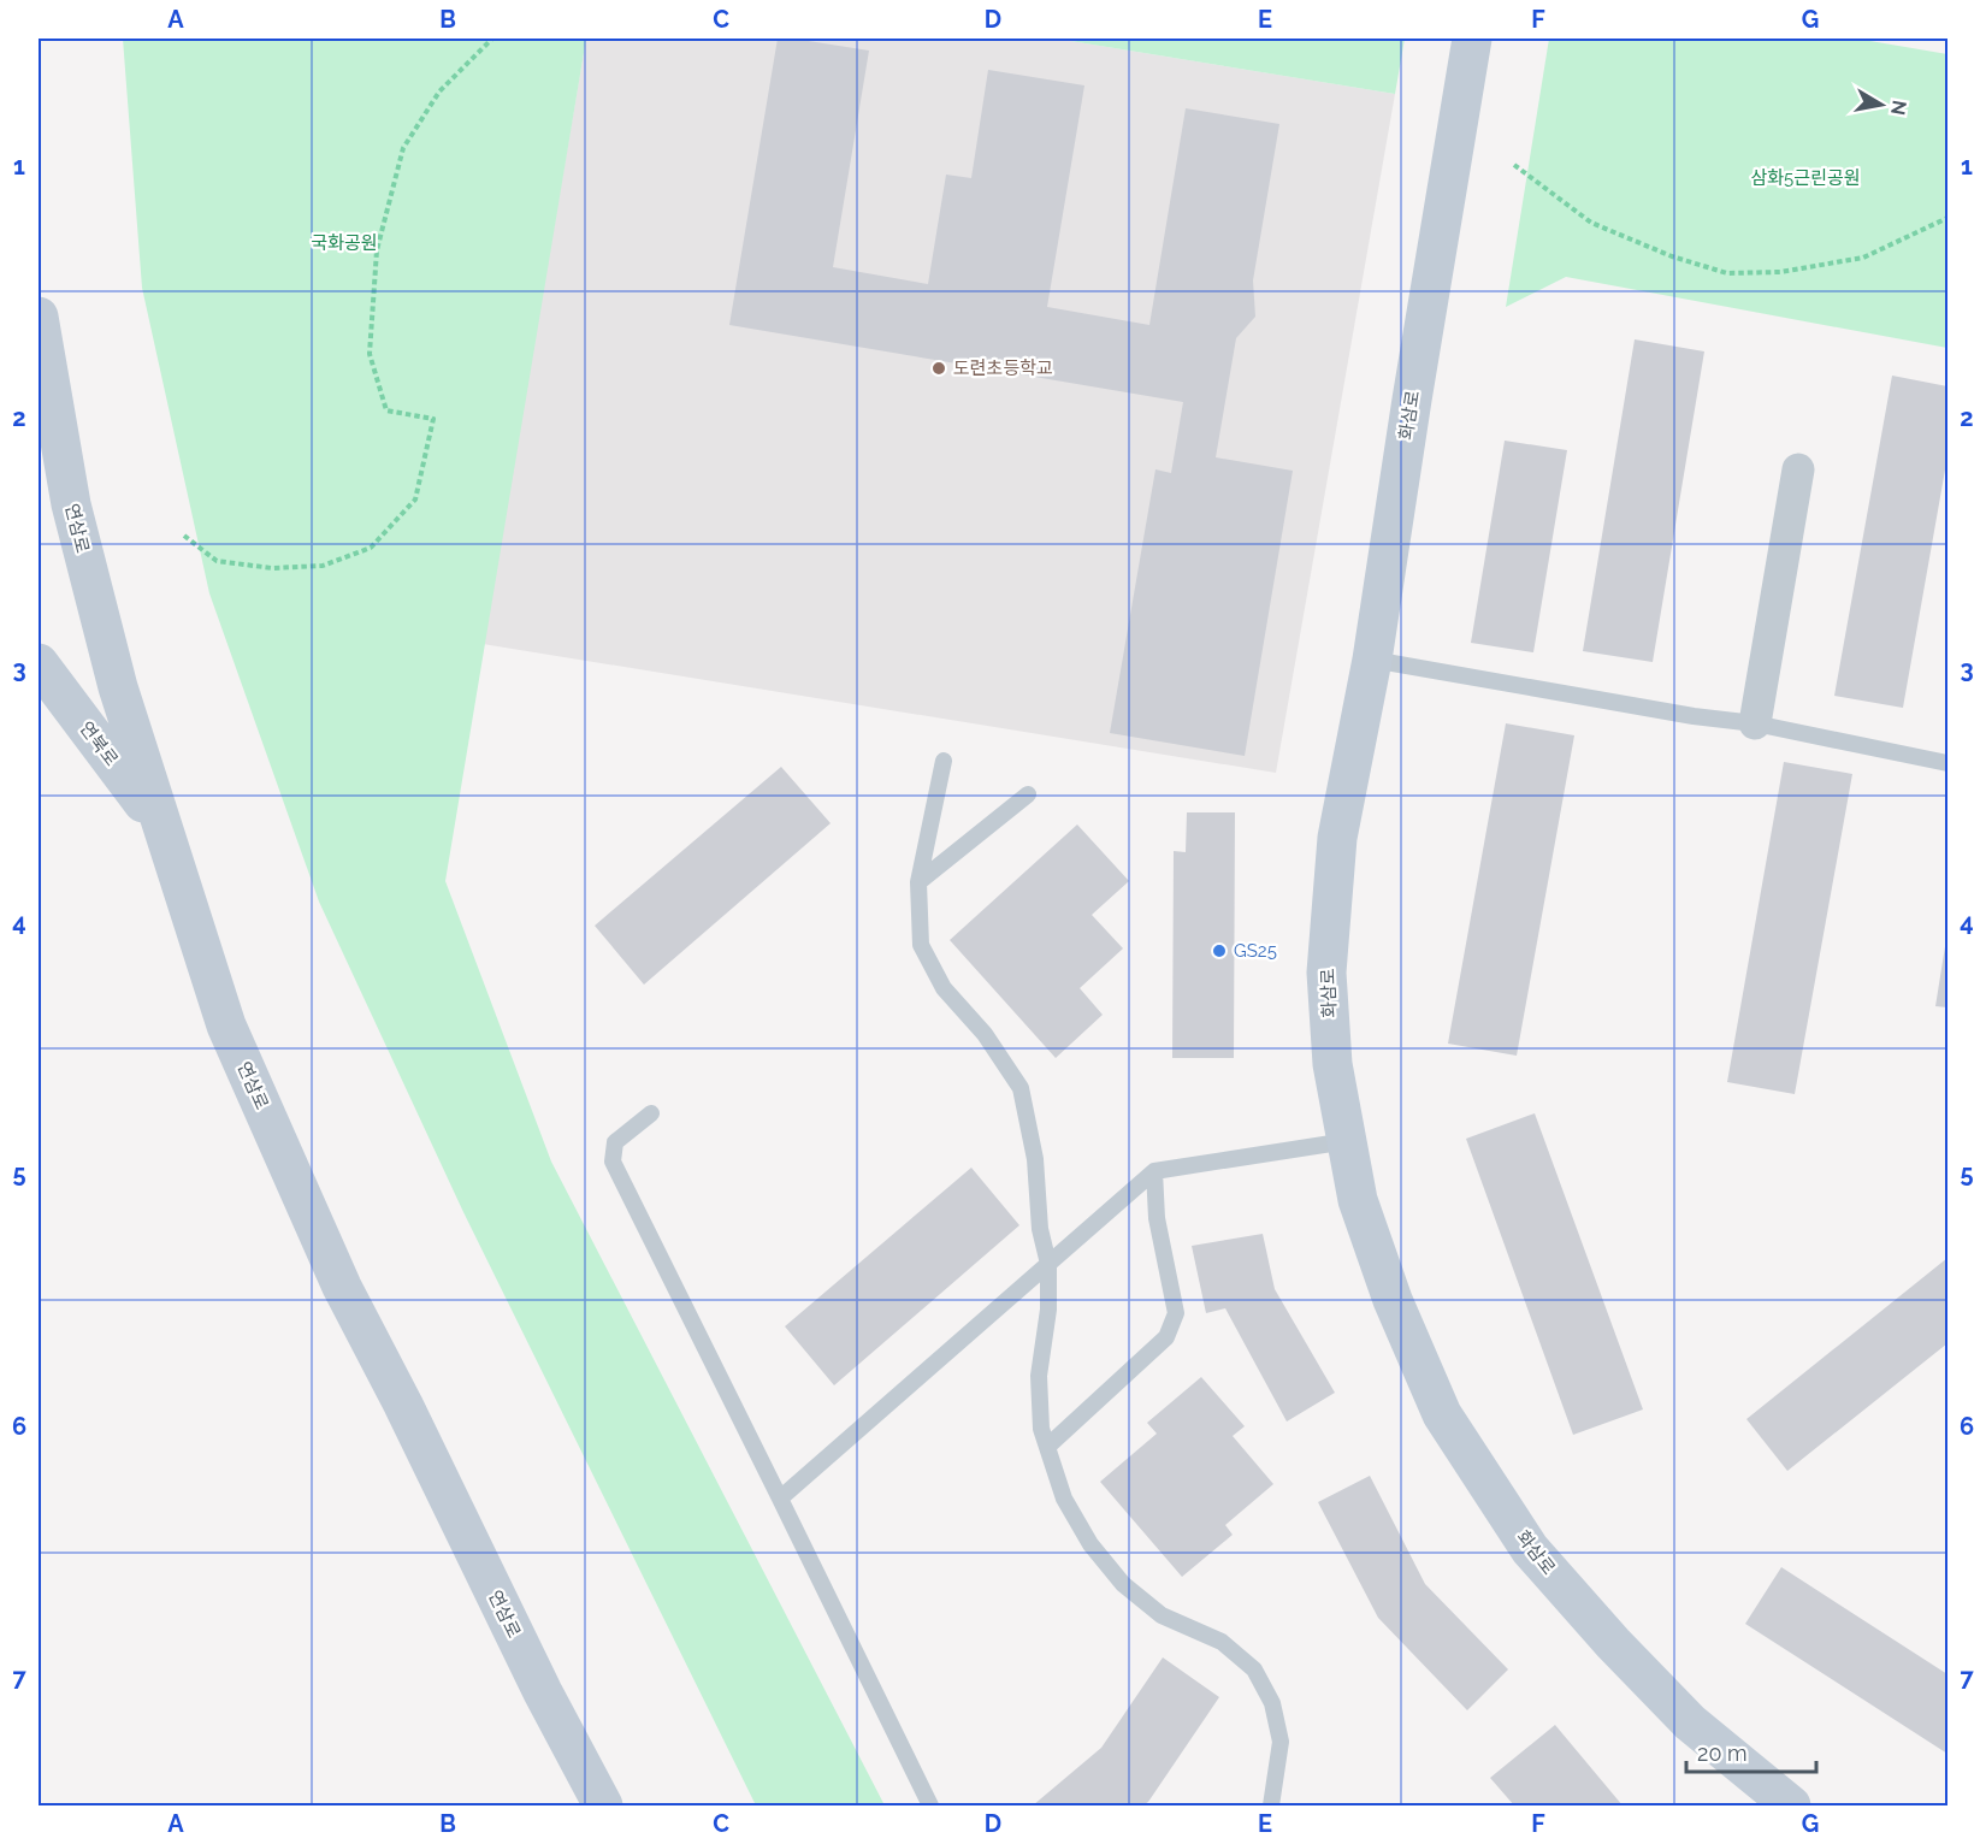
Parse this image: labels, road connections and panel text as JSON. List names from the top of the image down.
{
  "streets": {
    "street": ["화삼로", "연삼로", "연북로"]
  },
  "crossings": [
    ["연삼로", "연북로"]
  ],
  "parks": ["삼화5근린공원", "국화공원"],
  "places": ["도련초등학교", "GS25"],
  "scale_bar": "20 m",
  "north": "right",
  "grid": {
    "columns": [
      "A",
      "B",
      "C",
      "D",
      "E",
      "F",
      "G"
    ],
    "rows": [
      "1",
      "2",
      "3",
      "4",
      "5",
      "6",
      "7"
    ]
  }
}
